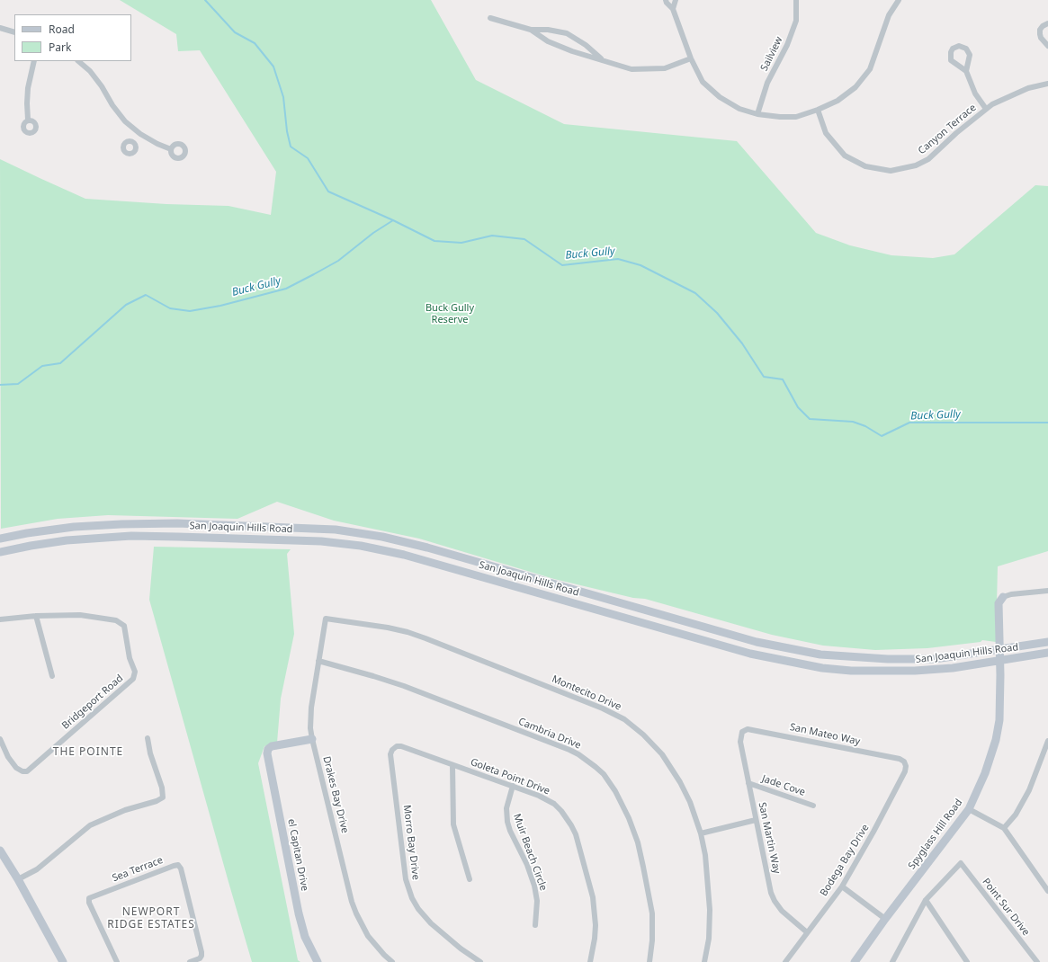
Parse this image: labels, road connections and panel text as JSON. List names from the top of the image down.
{
  "streets": {
    "main road": ["San Joaquin Hills Road", "Spyglass Hill Road", "el Capitan Drive"],
    "street": [
      "Sailview",
      "Canyon Terrace",
      "Montecito Drive",
      "Bridgeport Road",
      "Cambria Drive",
      "San Mateo Way",
      "Goleta Point Drive",
      "Jade Cove",
      "Drakes Bay Drive",
      "San Martin Way",
      "Morro Bay Drive",
      "Muir Beach Circle",
      "Bodega Bay Drive",
      "Sea Terrace",
      "Point Sur Drive"
    ]
  },
  "crossings": [
    ["San Joaquin Hills Road", "Spyglass Hill Road"],
    ["Montecito Drive", "Drakes Bay Drive"],
    ["Cambria Drive", "Drakes Bay Drive"],
    ["San Mateo Way", "San Martin Way"],
    ["San Mateo Way", "Bodega Bay Drive"],
    ["Goleta Point Drive", "Morro Bay Drive"],
    ["Goleta Point Drive", "Muir Beach Circle"],
    ["Jade Cove", "San Martin Way"],
    ["Drakes Bay Drive", "el Capitan Drive"],
    ["San Martin Way", "Bodega Bay Drive"]
  ],
  "districts": ["THE POINTE", "NEWPORT RIDGE ESTATES"],
  "water": ["Buck Gully"],
  "parks": ["Buck Gully Reserve"],
  "legend": ["Road", "Park"]
}
